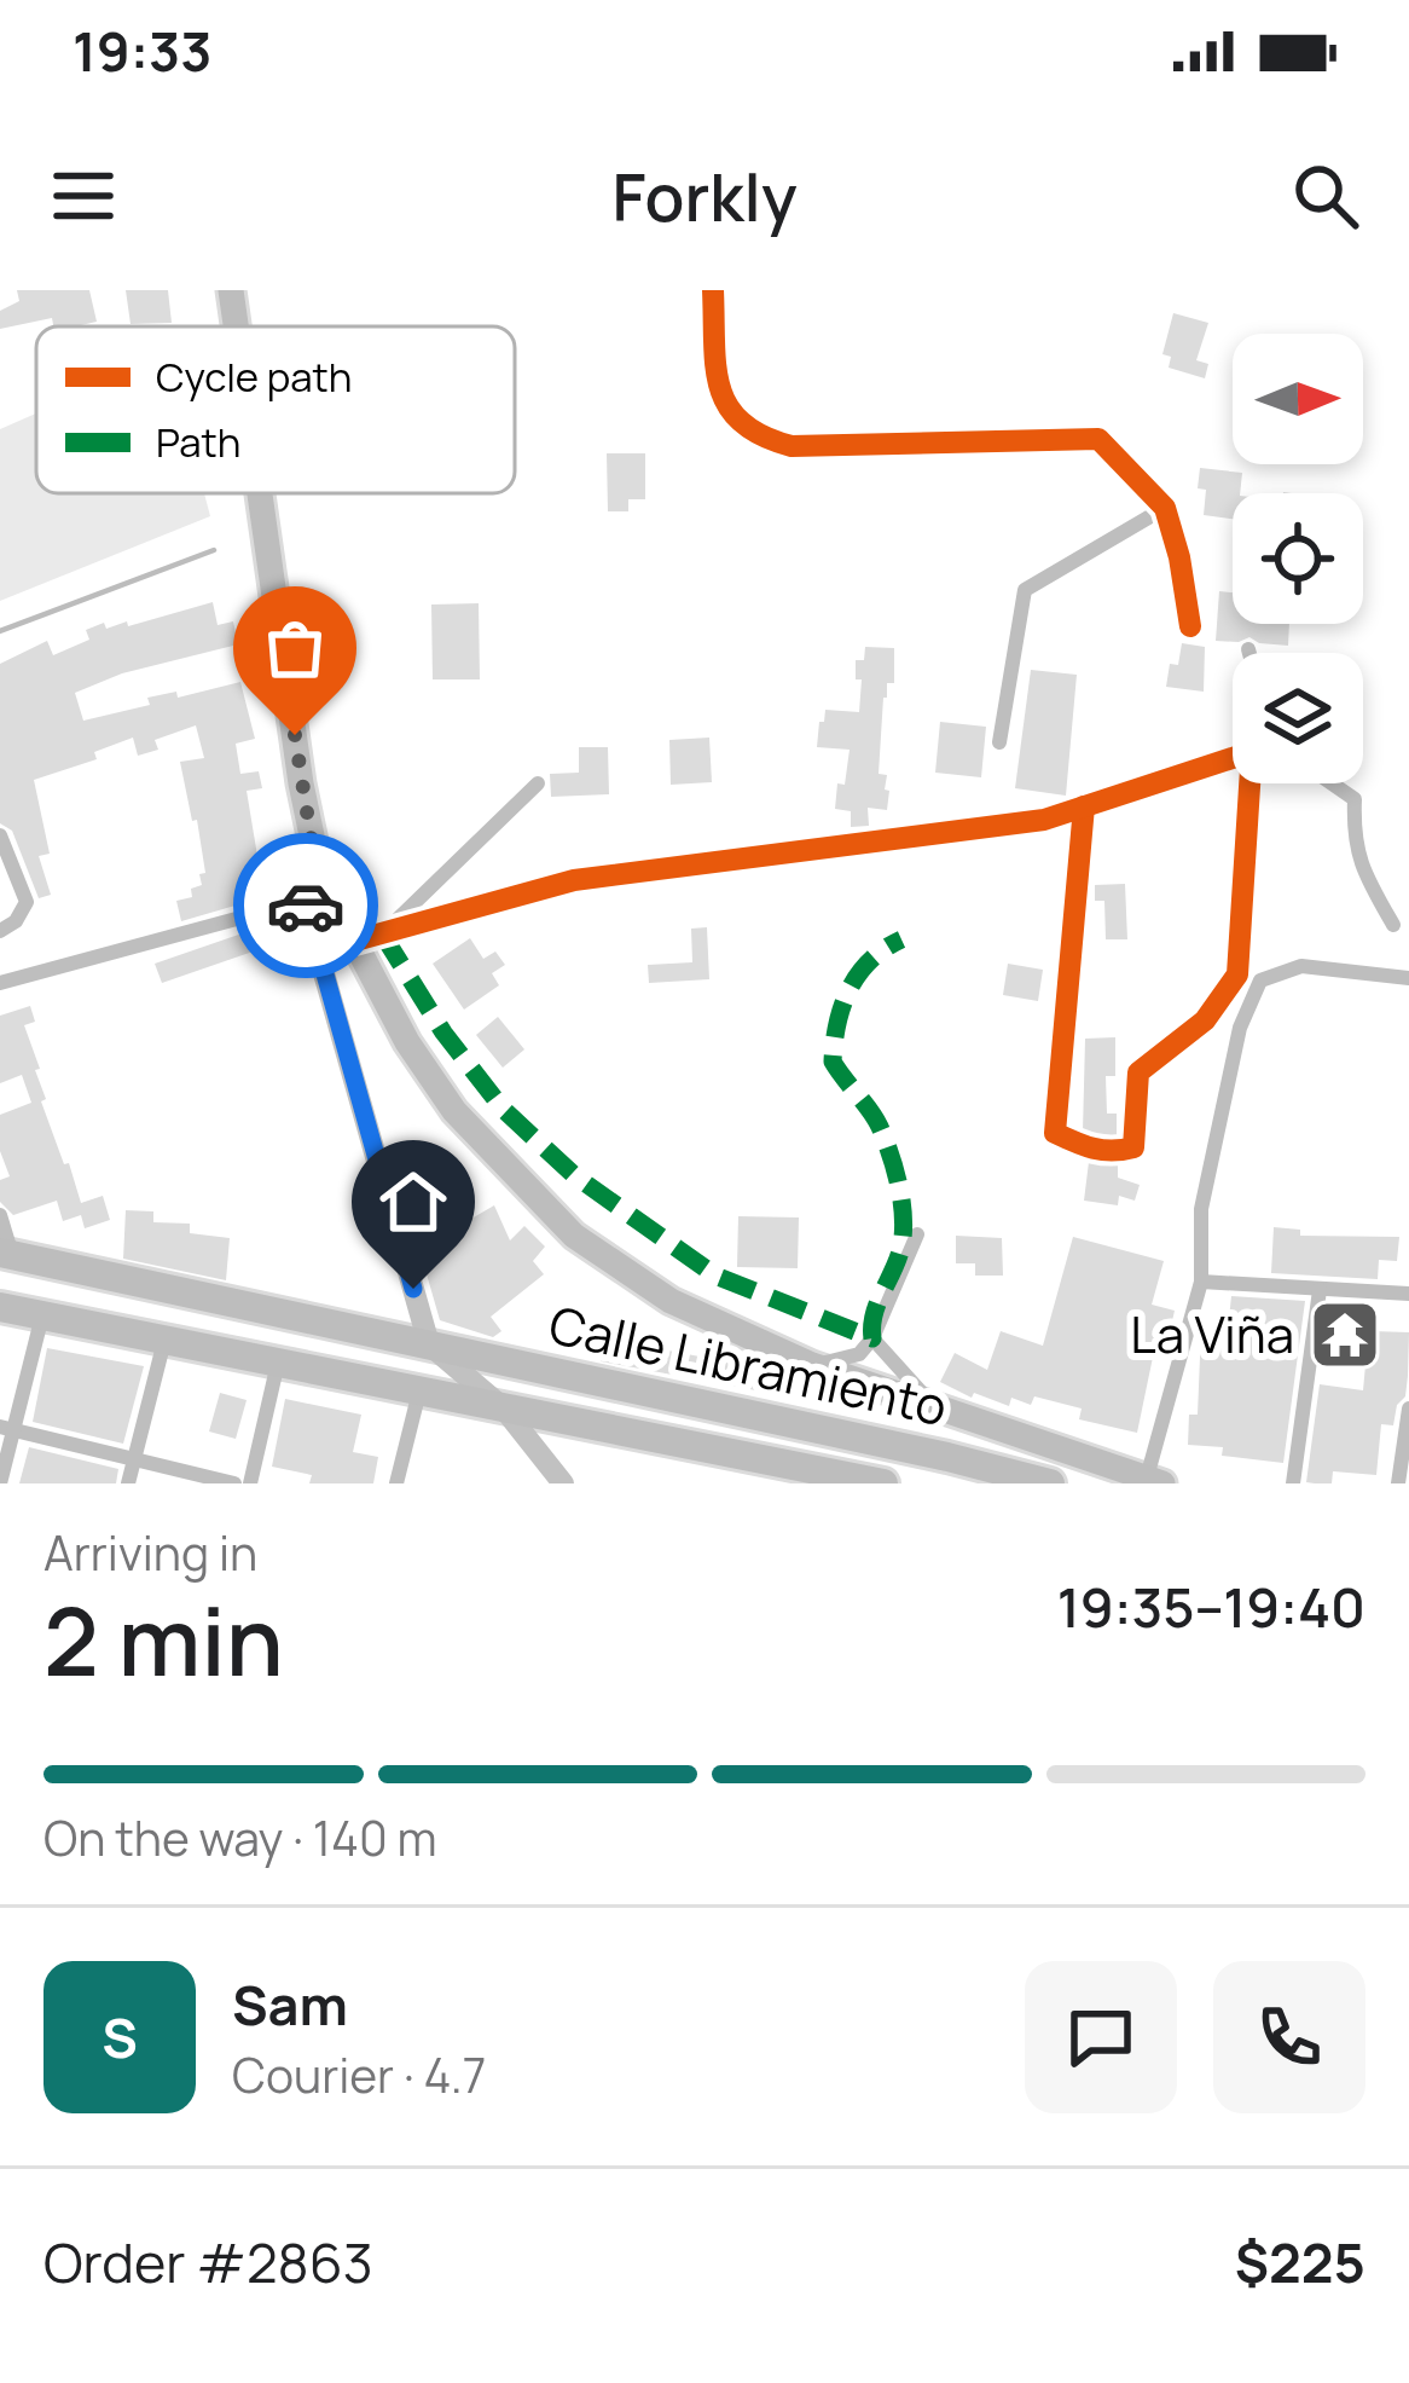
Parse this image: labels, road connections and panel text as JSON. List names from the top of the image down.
{
  "streets": {
    "highway": ["Calle Libramiento"]
  },
  "places": {
    "temple": ["La Viña"]
  },
  "legend": ["Cycle path", "Path"],
  "north": "right",
  "page": {
    "status": "19:33",
    "header": "Forkly",
    "heading": ["2 min", "Arriving in", "19:35–19:40"],
    "panel": [
      "Sam",
      "Courier · 4.7",
      "Order #2863",
      "$225"
    ],
    "bar": "On the way · 140 m",
    "round": "S"
  }
}
